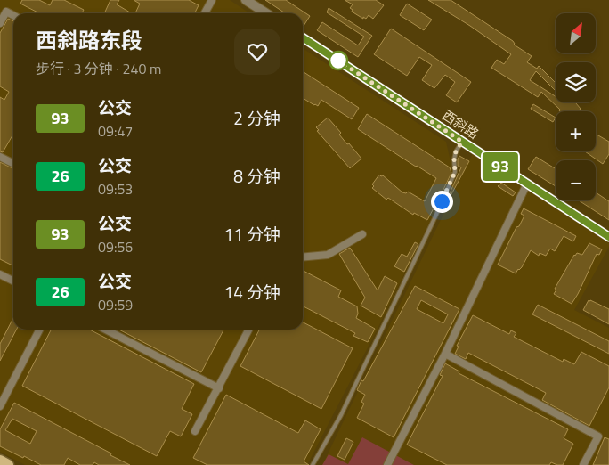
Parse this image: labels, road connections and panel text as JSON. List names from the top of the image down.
{
  "streets": {
    "street": ["西斜路"]
  },
  "lines": ["bus line 93"],
  "north": "top right",
  "page": {
    "on_map": "93",
    "map_buttons": ["+", "−"],
    "heading": ["西斜路东段", "步行 · 3 分钟 · 240 m"],
    "list": [
      {
        "mark": "93",
        "name": "公交",
        "note": "09:47",
        "value": "2 分钟"
      },
      {
        "mark": "26",
        "name": "公交",
        "note": "09:53",
        "value": "8 分钟"
      },
      {
        "mark": "93",
        "name": "公交",
        "note": "09:56",
        "value": "11 分钟"
      },
      {
        "mark": "26",
        "name": "公交",
        "note": "09:59",
        "value": "14 分钟"
      }
    ]
  }
}
